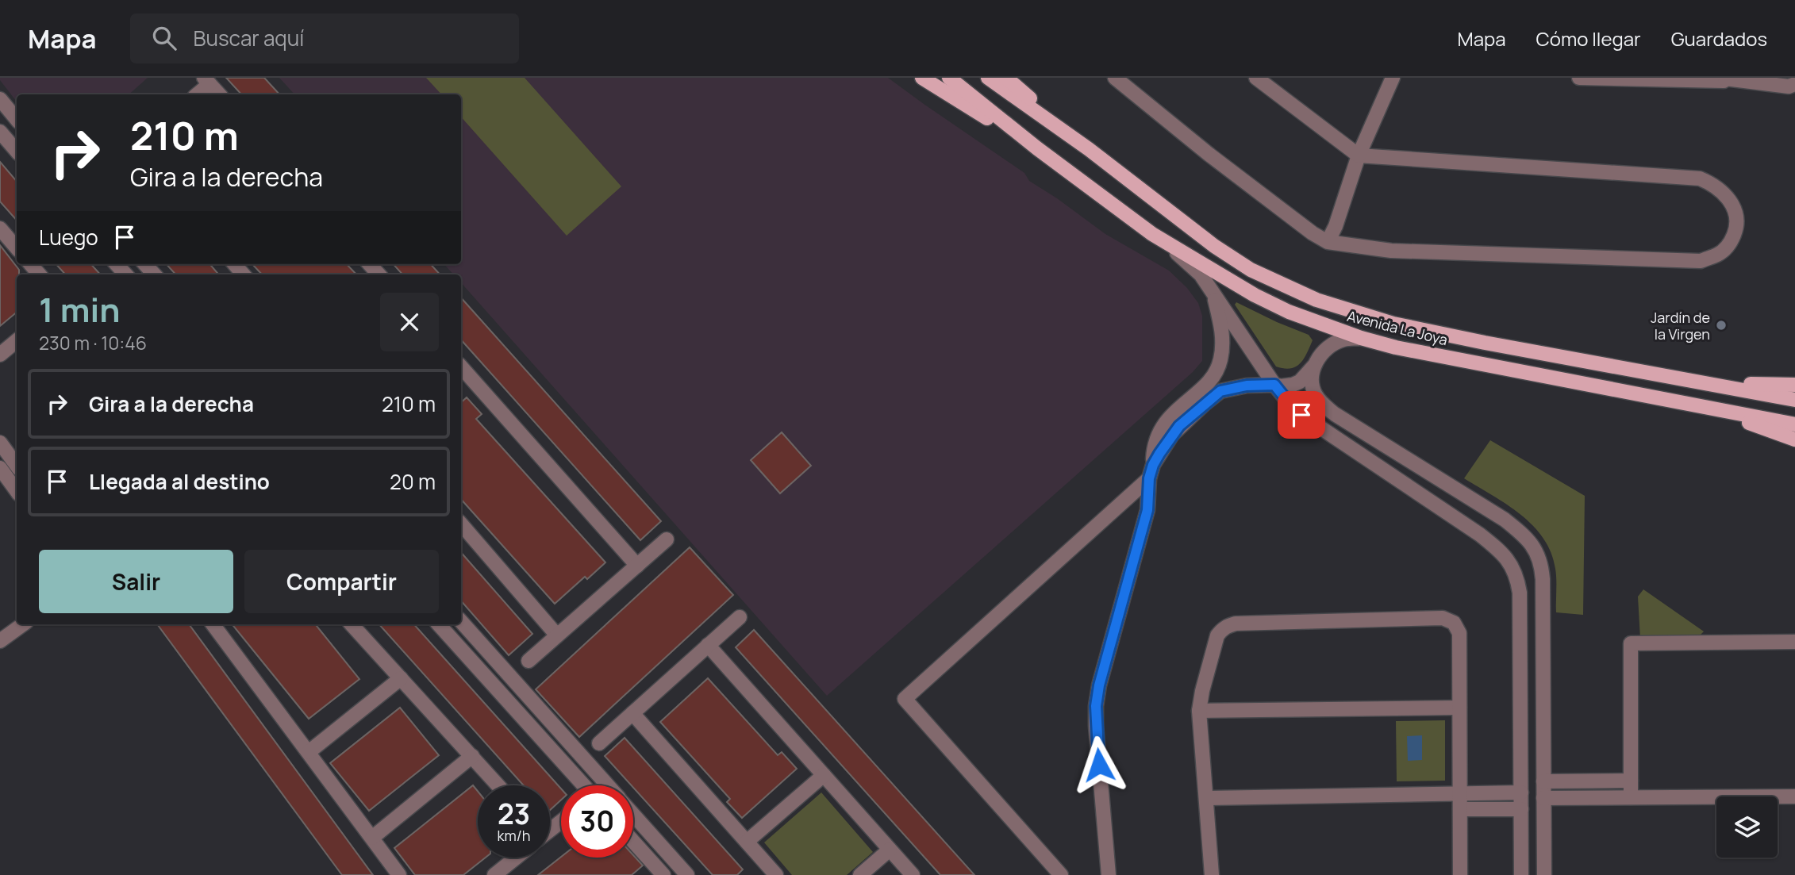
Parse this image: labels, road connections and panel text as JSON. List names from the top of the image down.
{
  "streets": {
    "main road": ["Avenida La Joya"]
  },
  "places": ["Jardín de la Virgen"],
  "page": {
    "header": "Mapa",
    "search": "Buscar aquí",
    "nav": ["Mapa", "Cómo llegar", "Guardados"],
    "turn": ["210 m", "Gira a la derecha"],
    "then": "Luego",
    "heading": ["1 min", "230 m · 10:46"],
    "list": [
      {
        "name": "Gira a la derecha",
        "value": "210 m"
      },
      {
        "name": "Llegada al destino",
        "value": "20 m"
      }
    ],
    "buttons": ["Salir", "Compartir"],
    "speed": "23 km/h",
    "limit": "30"
  }
}
